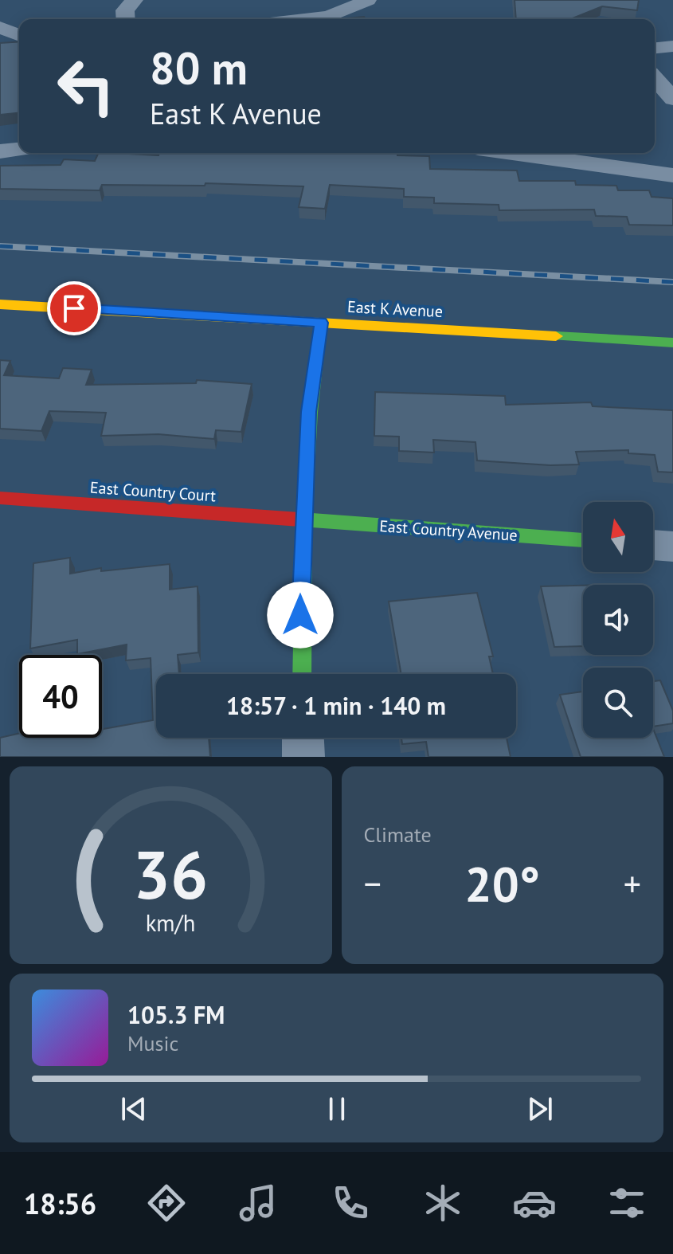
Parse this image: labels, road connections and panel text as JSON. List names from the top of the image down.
{
  "streets": {
    "street": ["East K Avenue", "East Country Court", "East Country Avenue"]
  },
  "crossings": [
    ["East Country Court", "East Country Avenue"]
  ],
  "north": "top",
  "page": {
    "turn": ["80 m", "East K Avenue"],
    "limit": "40",
    "trip": "18:57 · 1 min · 140 m",
    "tile": "Climate",
    "heat": ["−", "20°", "+"],
    "song": ["105.3 FM", "Music"],
    "tabs": "18:56",
    "gauge": ["36", "km/h"]
  }
}
